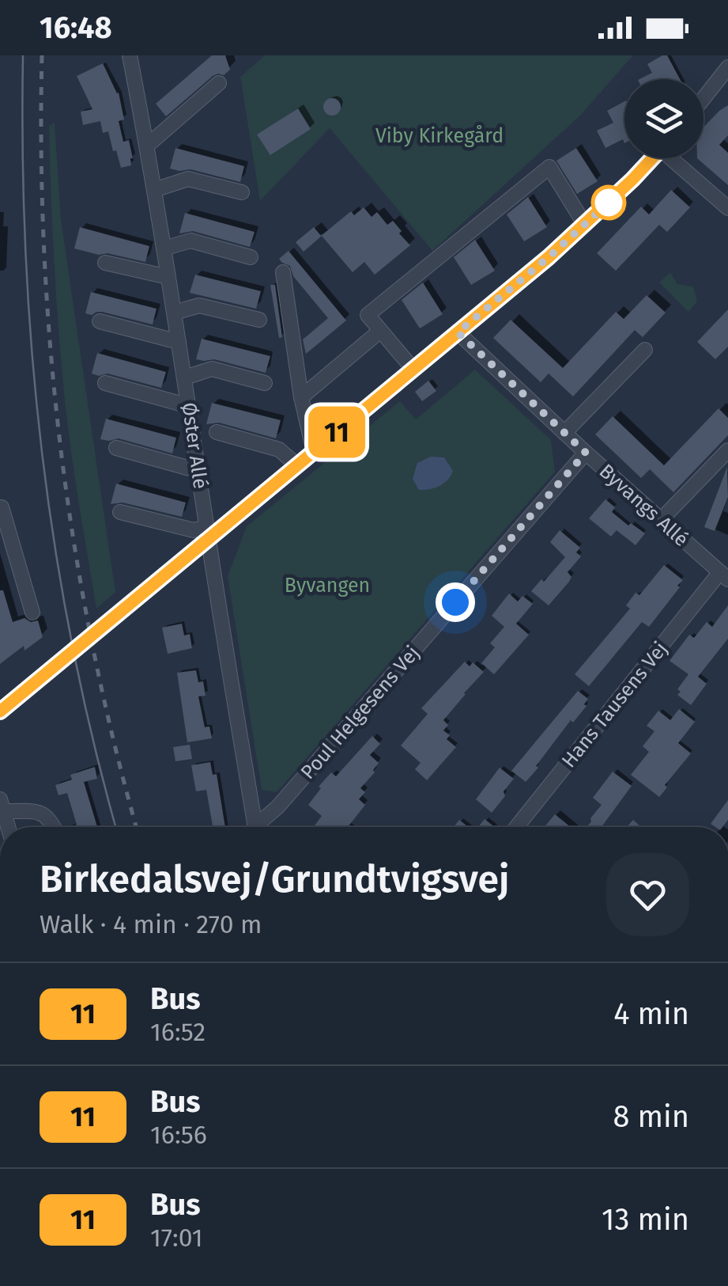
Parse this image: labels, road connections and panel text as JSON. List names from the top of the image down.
{
  "streets": {
    "street": [
      "Øster Allé",
      "Byvangs Allé",
      "Hans Tausens Vej",
      "Poul Helgesens Vej"
    ]
  },
  "crossings": [
    ["Byvangs Allé", "Hans Tausens Vej"],
    ["Byvangs Allé", "Poul Helgesens Vej"]
  ],
  "parks": ["Viby Kirkegård", "Byvangen"],
  "lines": ["bus line 11"],
  "page": {
    "status": "16:48",
    "on_map": "11",
    "heading": ["Birkedalsvej/Grundtvigsvej", "Walk · 4 min · 270 m"],
    "list": [
      {
        "mark": "11",
        "name": "Bus",
        "note": "16:52",
        "value": "4 min"
      },
      {
        "mark": "11",
        "name": "Bus",
        "note": "16:56",
        "value": "8 min"
      },
      {
        "mark": "11",
        "name": "Bus",
        "note": "17:01",
        "value": "13 min"
      }
    ]
  }
}
